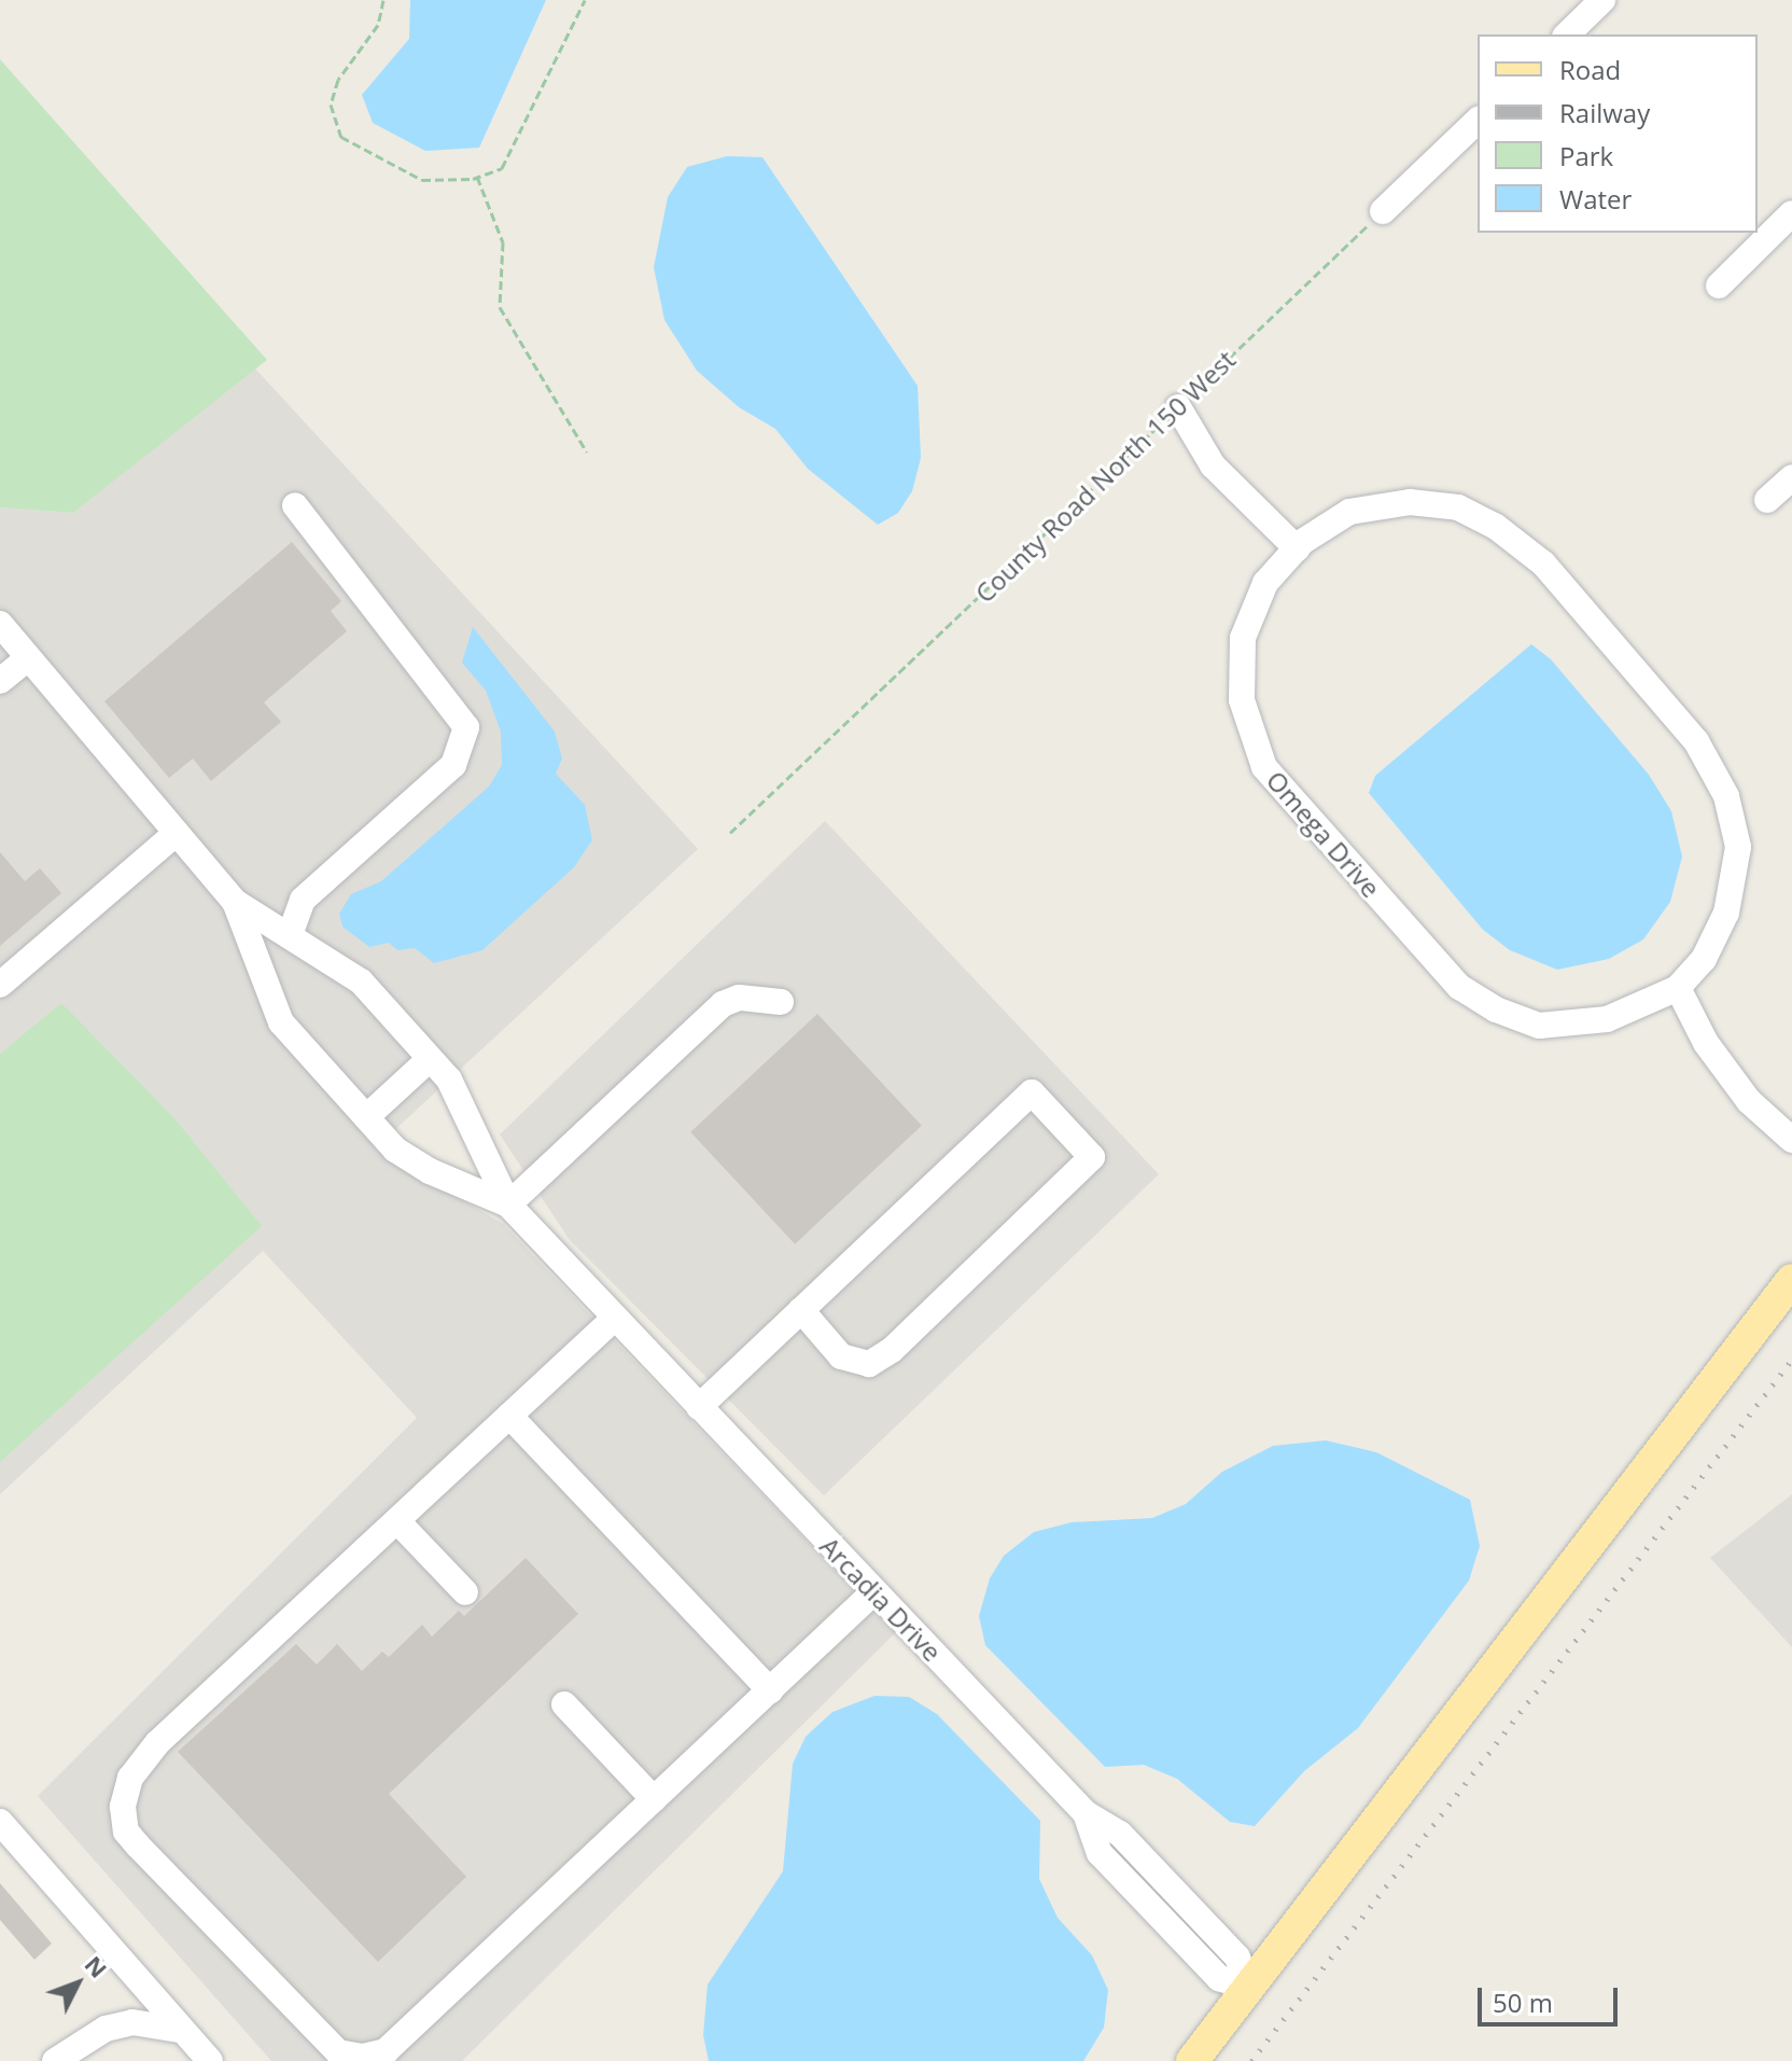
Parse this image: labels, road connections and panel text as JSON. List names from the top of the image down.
{
  "streets": {
    "street": ["Omega Drive", "Arcadia Drive"],
    "path": ["County Road North 150 West"]
  },
  "legend": [
    "Road",
    "Railway",
    "Park",
    "Water"
  ],
  "scale_bar": "50 m",
  "north": "top right"
}
